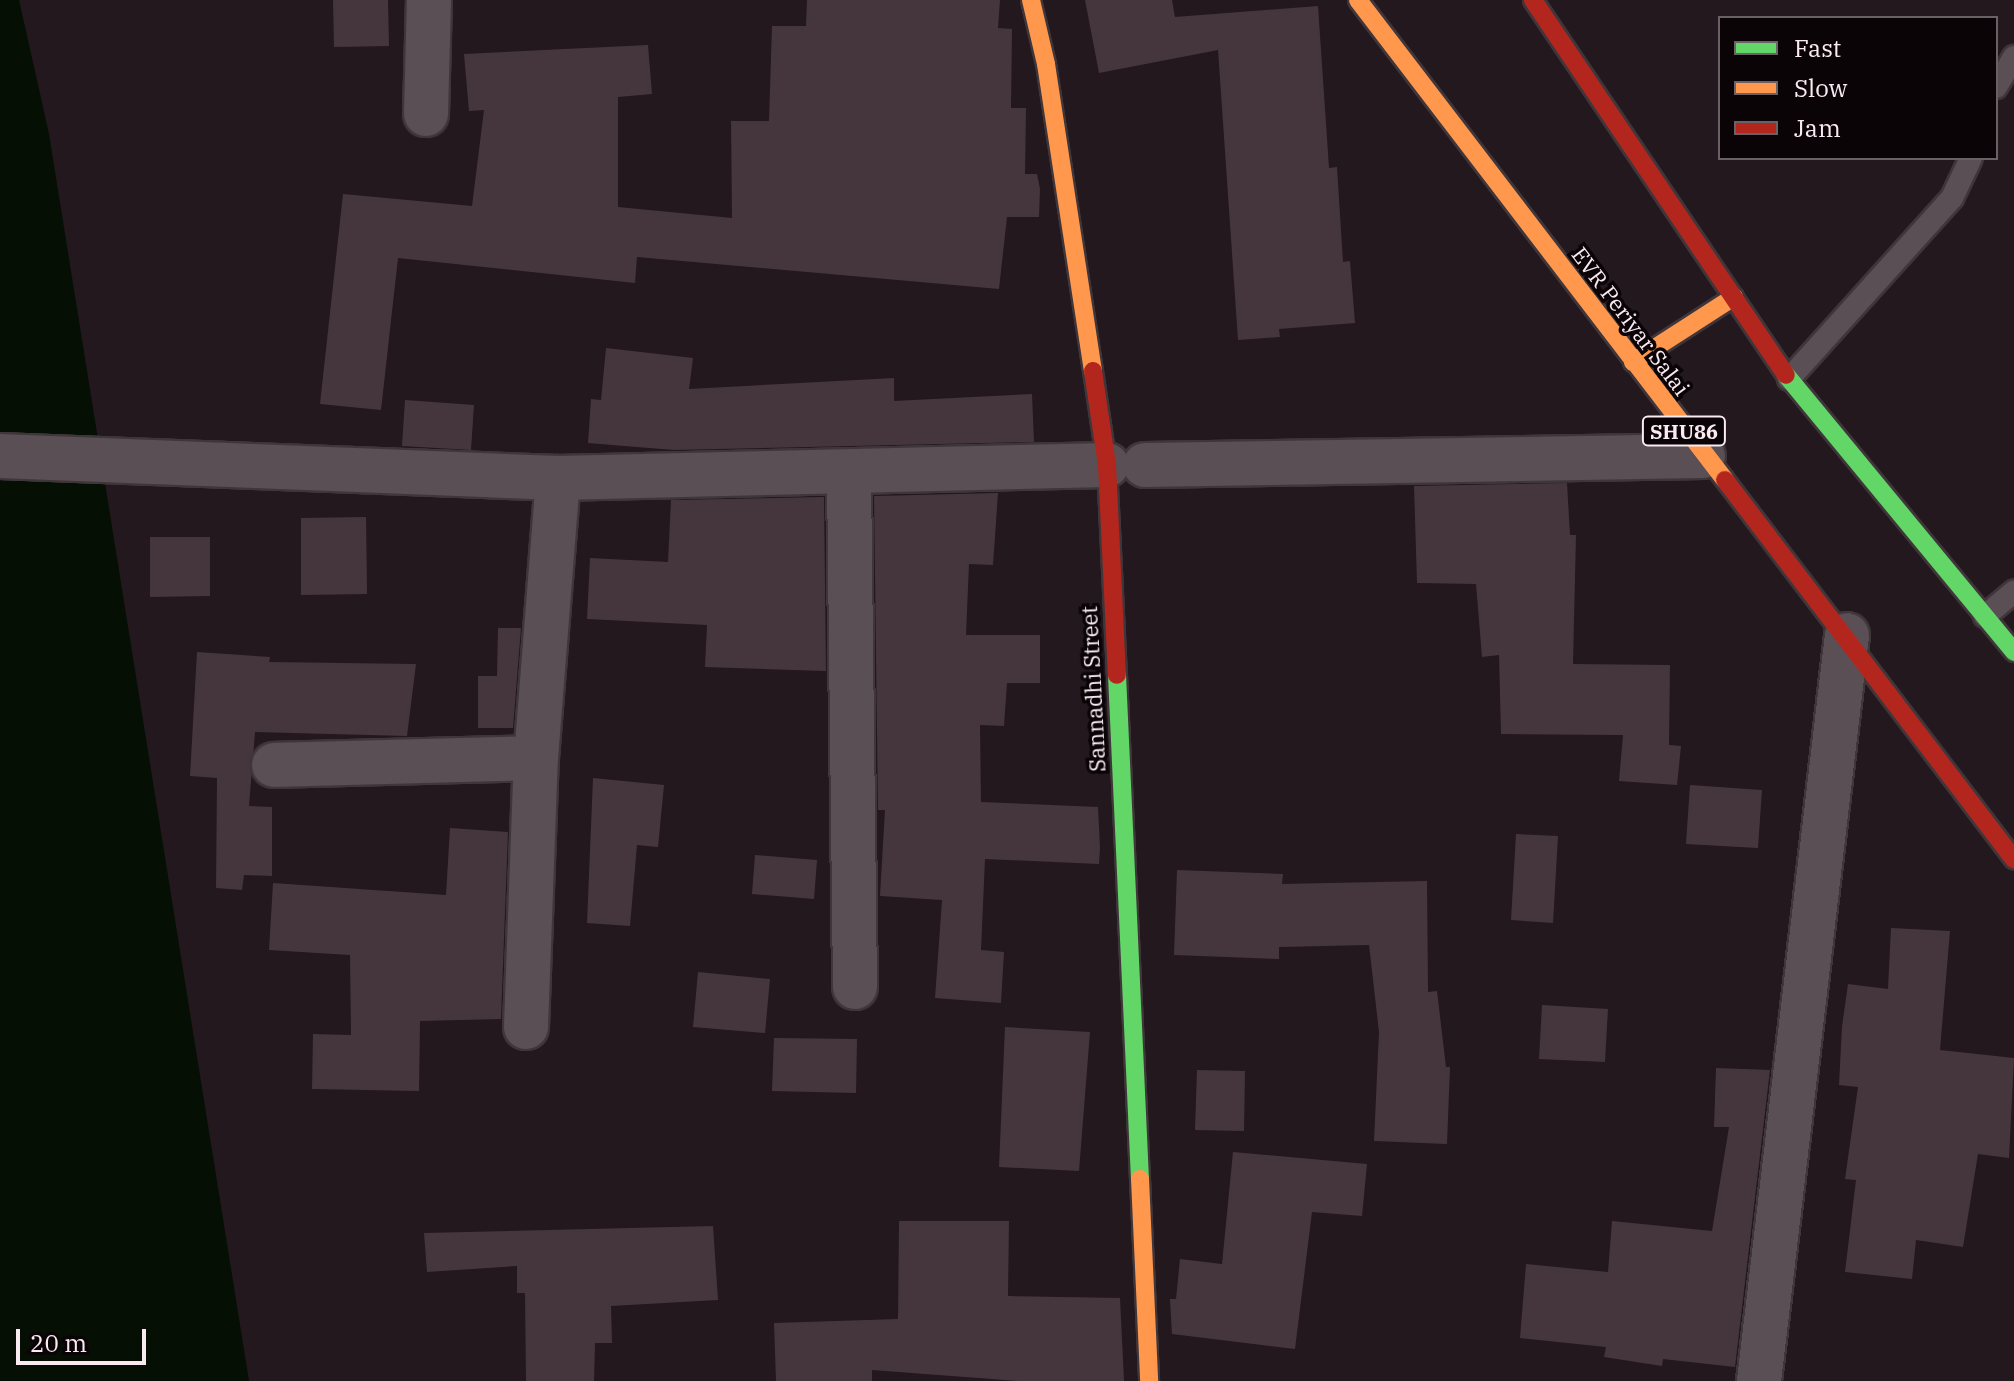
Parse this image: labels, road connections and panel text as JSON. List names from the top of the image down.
{
  "streets": {
    "main road": ["EVR Periyar Salai", "SHU86", "Sannadhi Street"]
  },
  "legend": ["Fast", "Slow", "Jam"],
  "scale_bar": "20 m"
}
